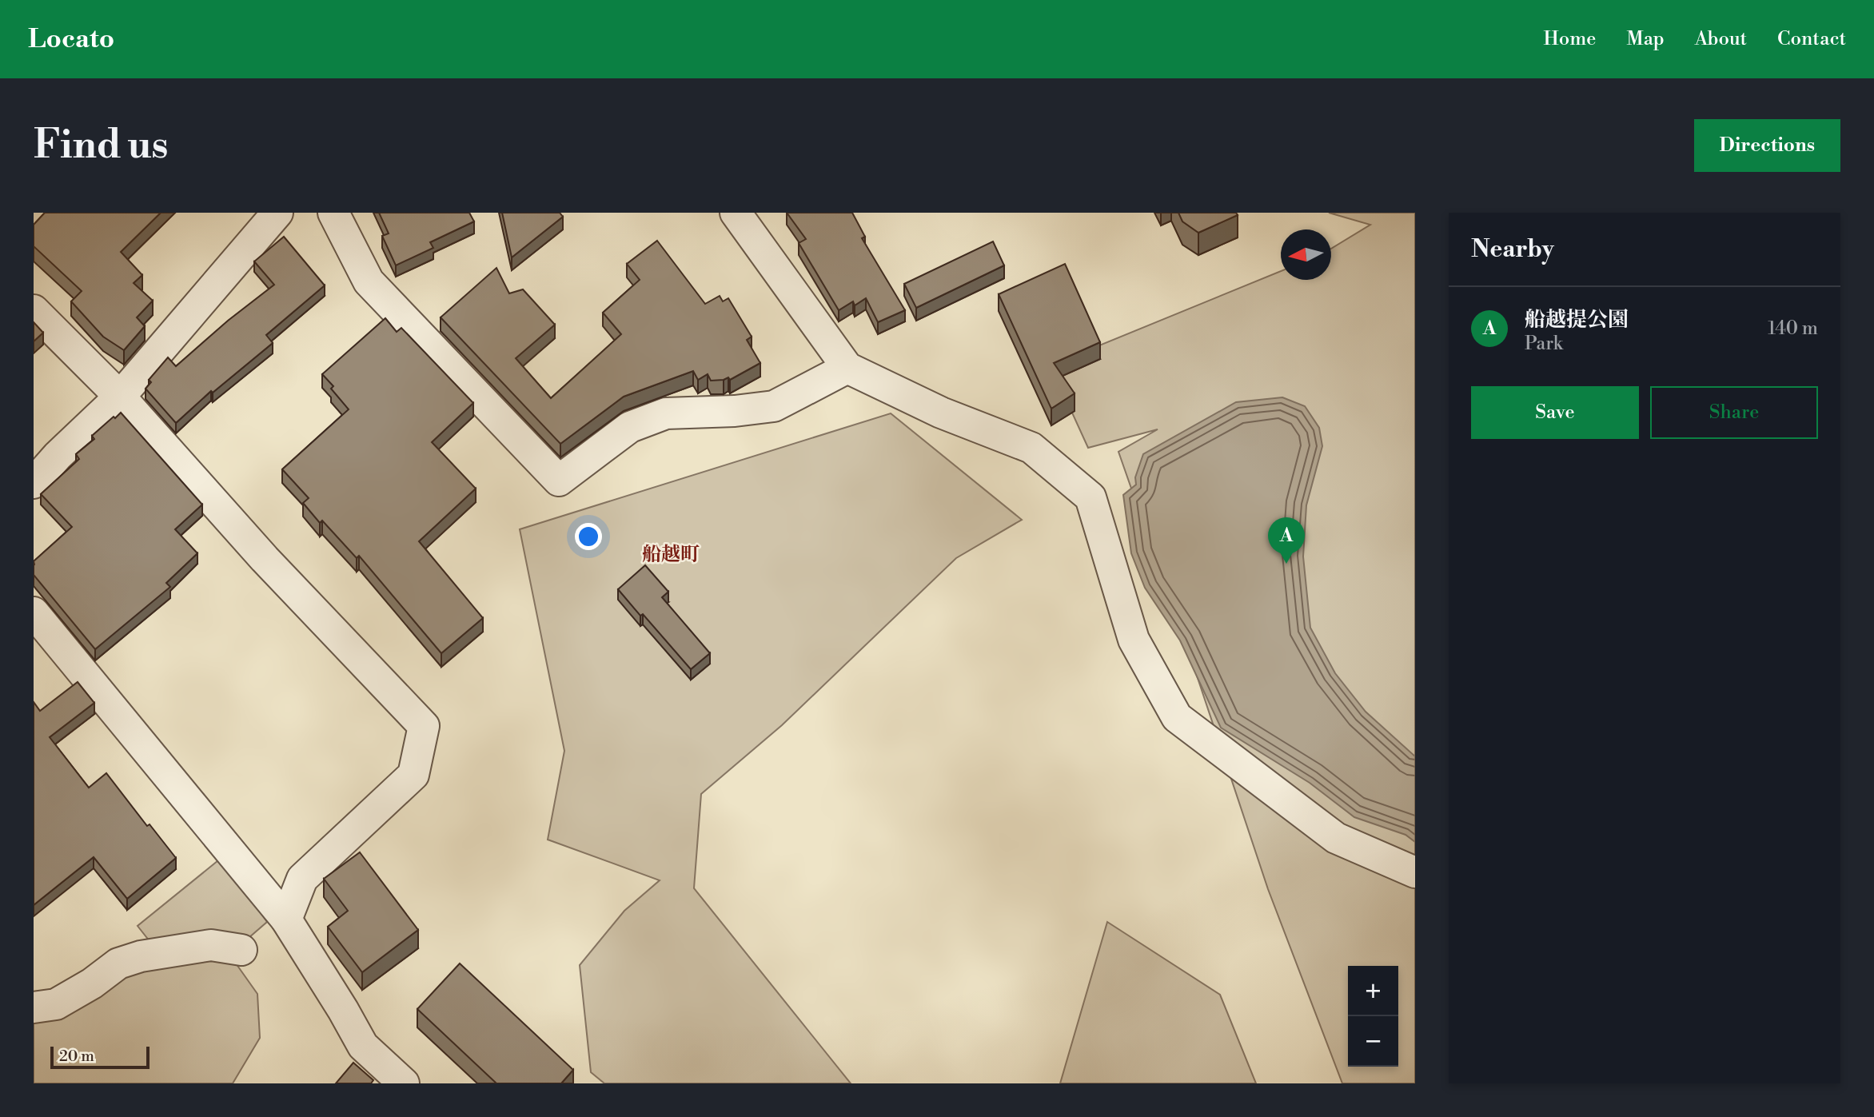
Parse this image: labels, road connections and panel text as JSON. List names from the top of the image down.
{
  "districts": ["船越町"],
  "scale_bar": "20 m",
  "north": "left",
  "page": {
    "header": "Locato",
    "nav": [
      "Home",
      "Map",
      "About",
      "Contact"
    ],
    "buttons": [
      "Directions",
      ["Save", "Share"]
    ],
    "title": "Find us",
    "heading": "Nearby",
    "list": [
      {
        "mark": "A",
        "name": "船越提公園",
        "note": "Park",
        "value": "140 m"
      }
    ],
    "pins": "A",
    "map_buttons": ["+", "−"],
    "scale": "20 m"
  }
}
